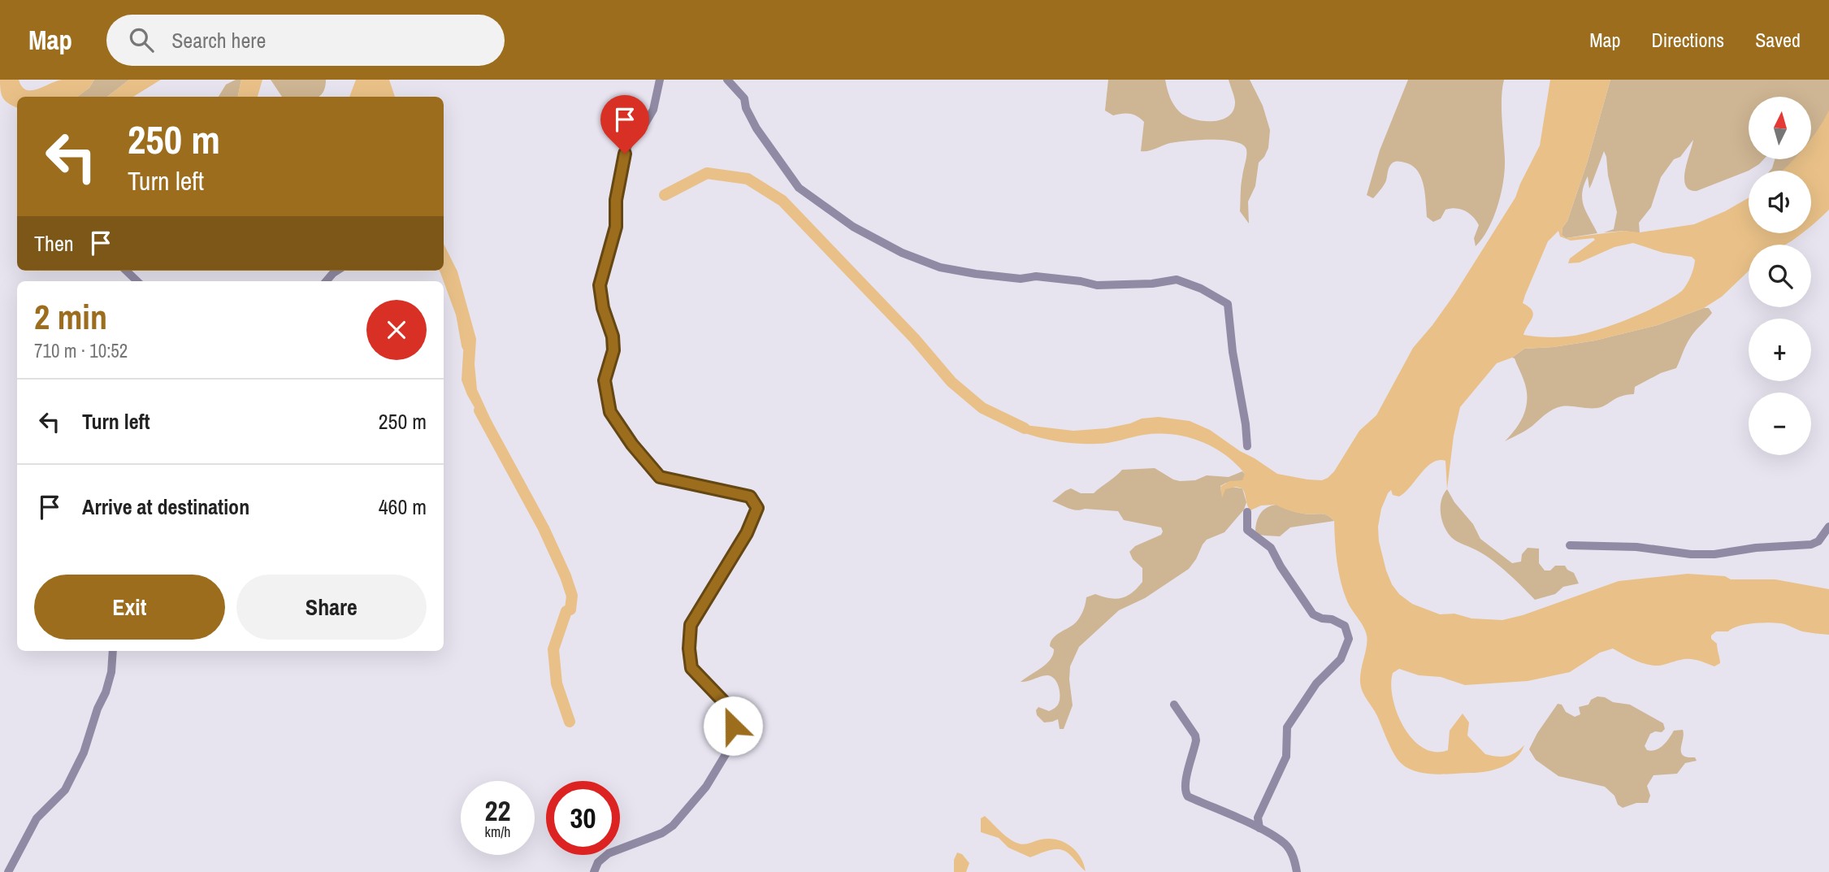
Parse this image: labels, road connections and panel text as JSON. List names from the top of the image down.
{
  "north": "top",
  "page": {
    "header": "Map",
    "search": "Search here",
    "nav": ["Map", "Directions", "Saved"],
    "map_buttons": ["+", "−"],
    "turn": ["250 m", "Turn left"],
    "then": "Then",
    "heading": ["2 min", "710 m · 10:52"],
    "list": [
      {
        "name": "Turn left",
        "value": "250 m"
      },
      {
        "name": "Arrive at destination",
        "value": "460 m"
      }
    ],
    "buttons": ["Exit", "Share"],
    "speed": "22 km/h",
    "limit": "30"
  }
}
